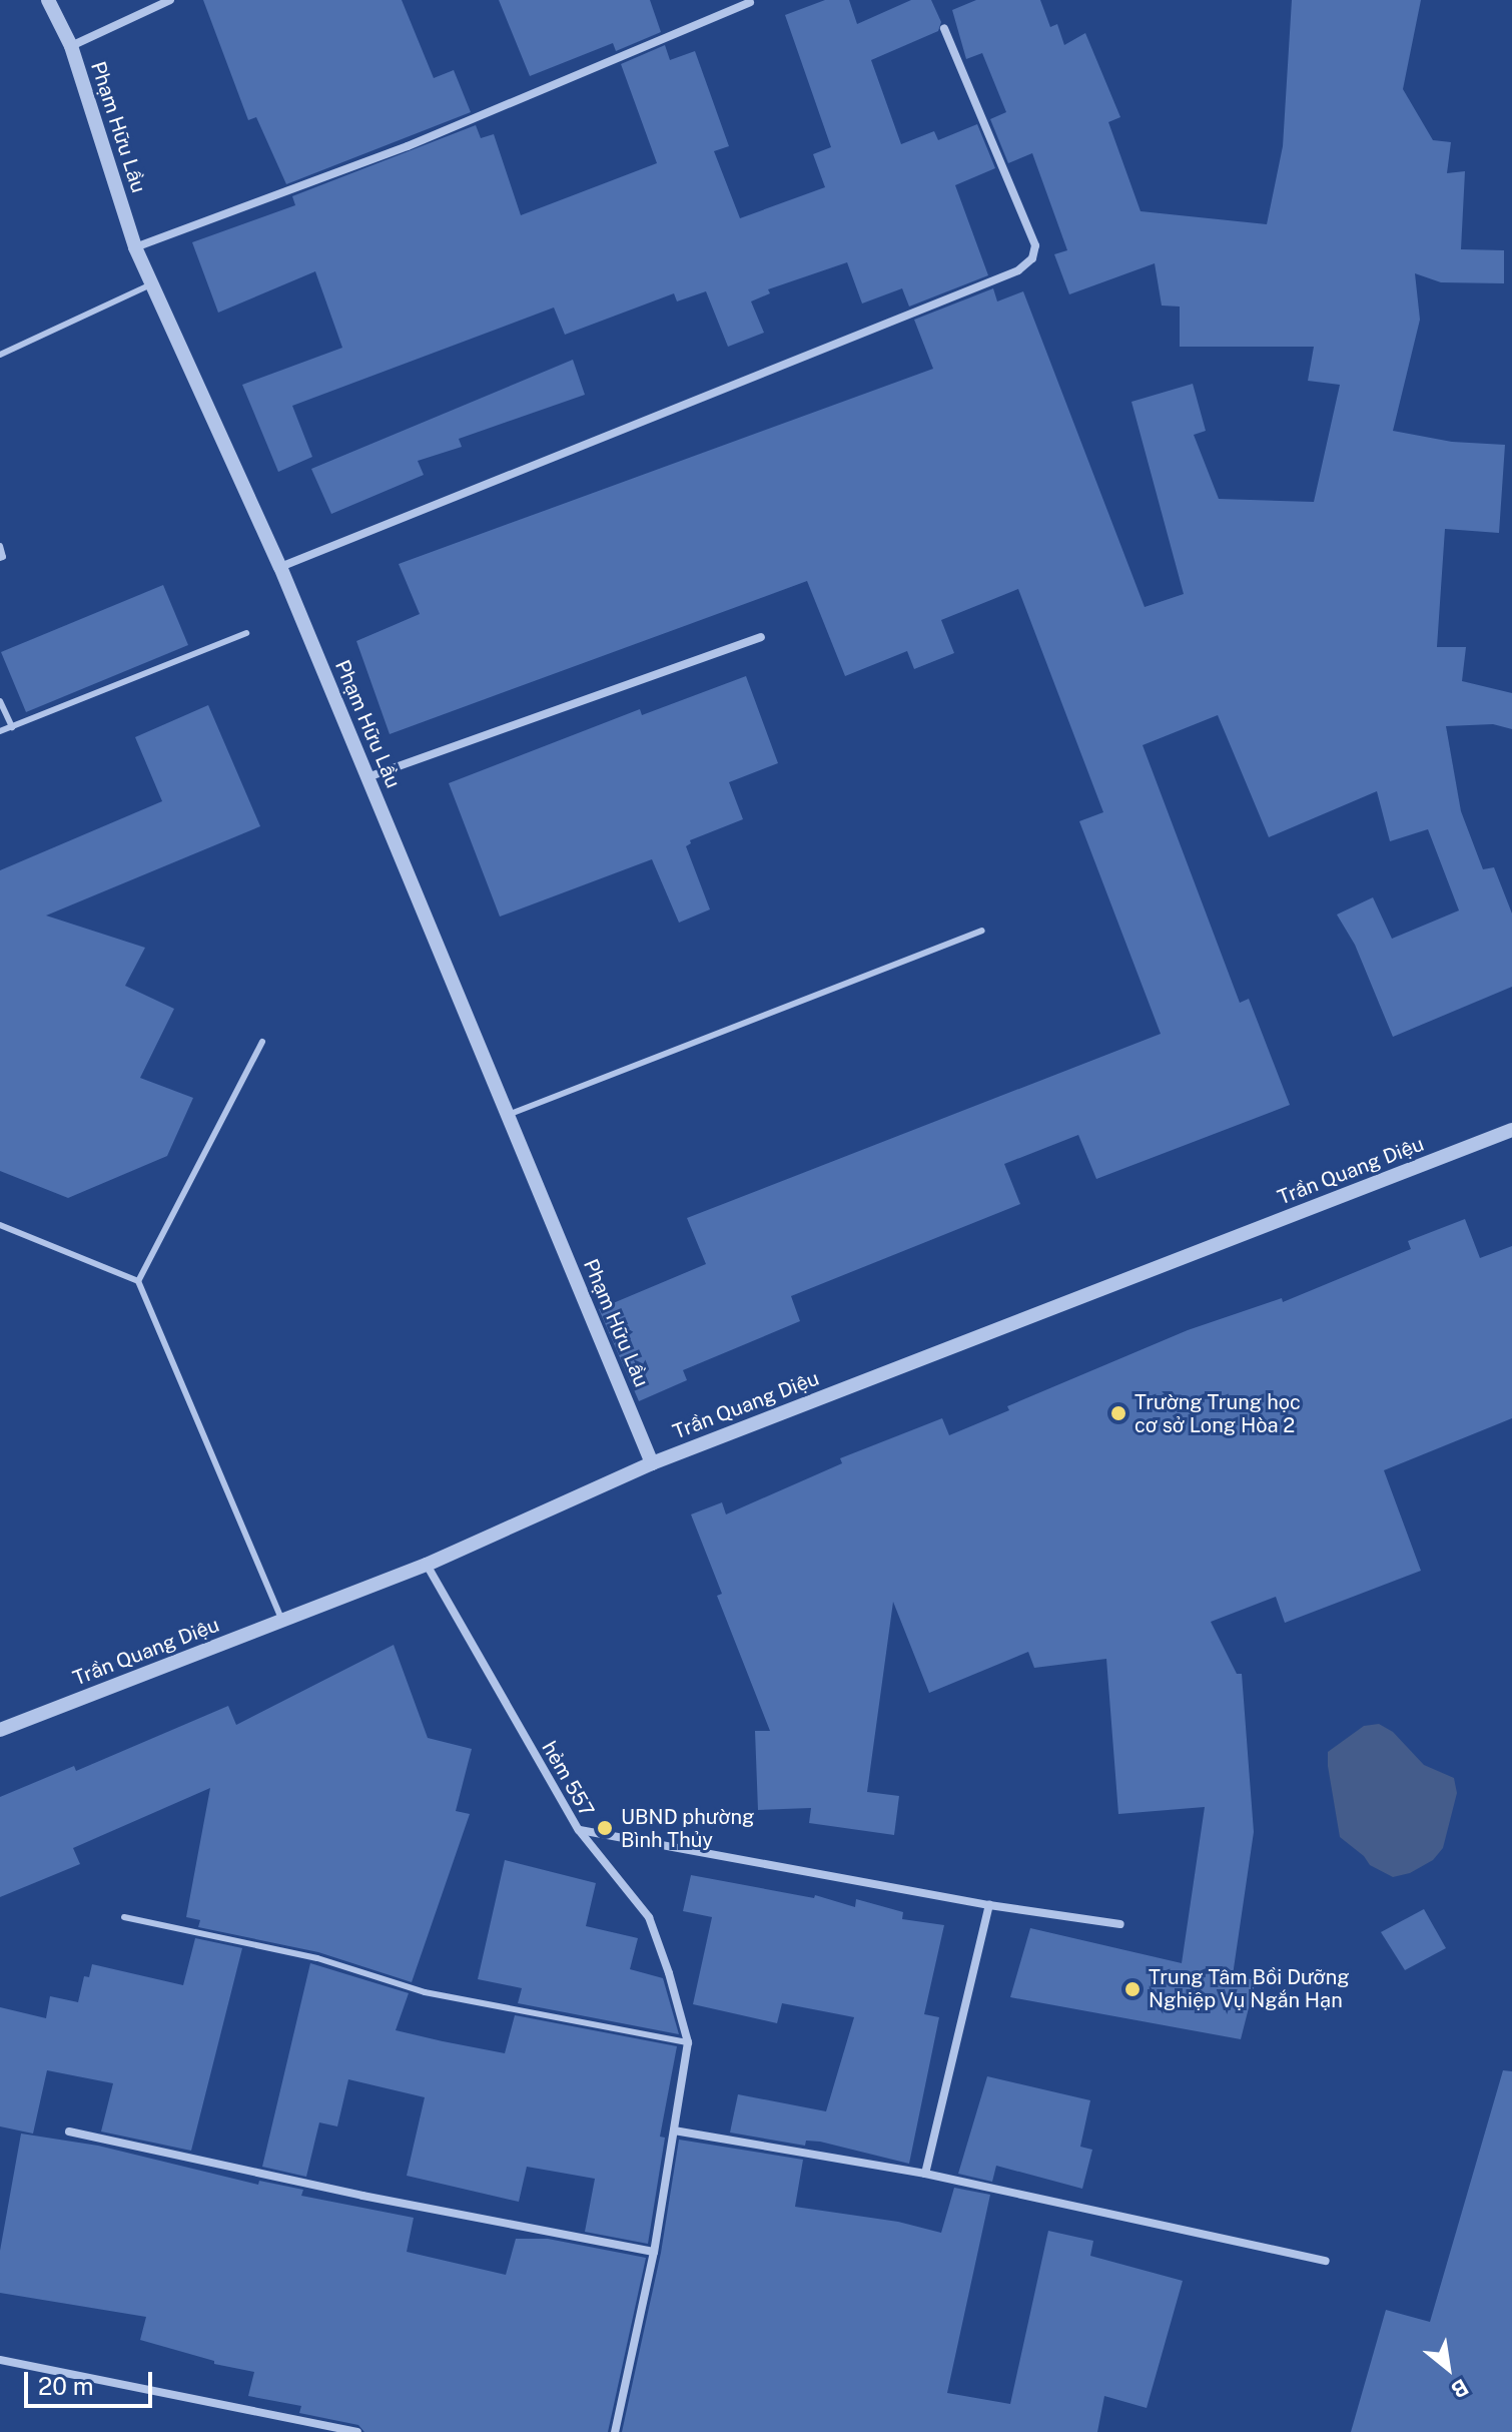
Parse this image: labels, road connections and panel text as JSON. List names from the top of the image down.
{
  "streets": {
    "street": ["Phạm Hữu Lầu", "Trần Quang Diệu", "hẻm 557"]
  },
  "crossings": [
    ["Phạm Hữu Lầu", "Trần Quang Diệu"],
    ["Trần Quang Diệu", "hẻm 557"]
  ],
  "places": ["Trường Trung học cơ sở Long Hòa 2", "UBND phường Bình Thủy", "Trung Tâm Bồi Dưỡng Nghiệp Vụ Ngắn Hạn"],
  "scale_bar": "20 m",
  "north": "bottom right"
}
